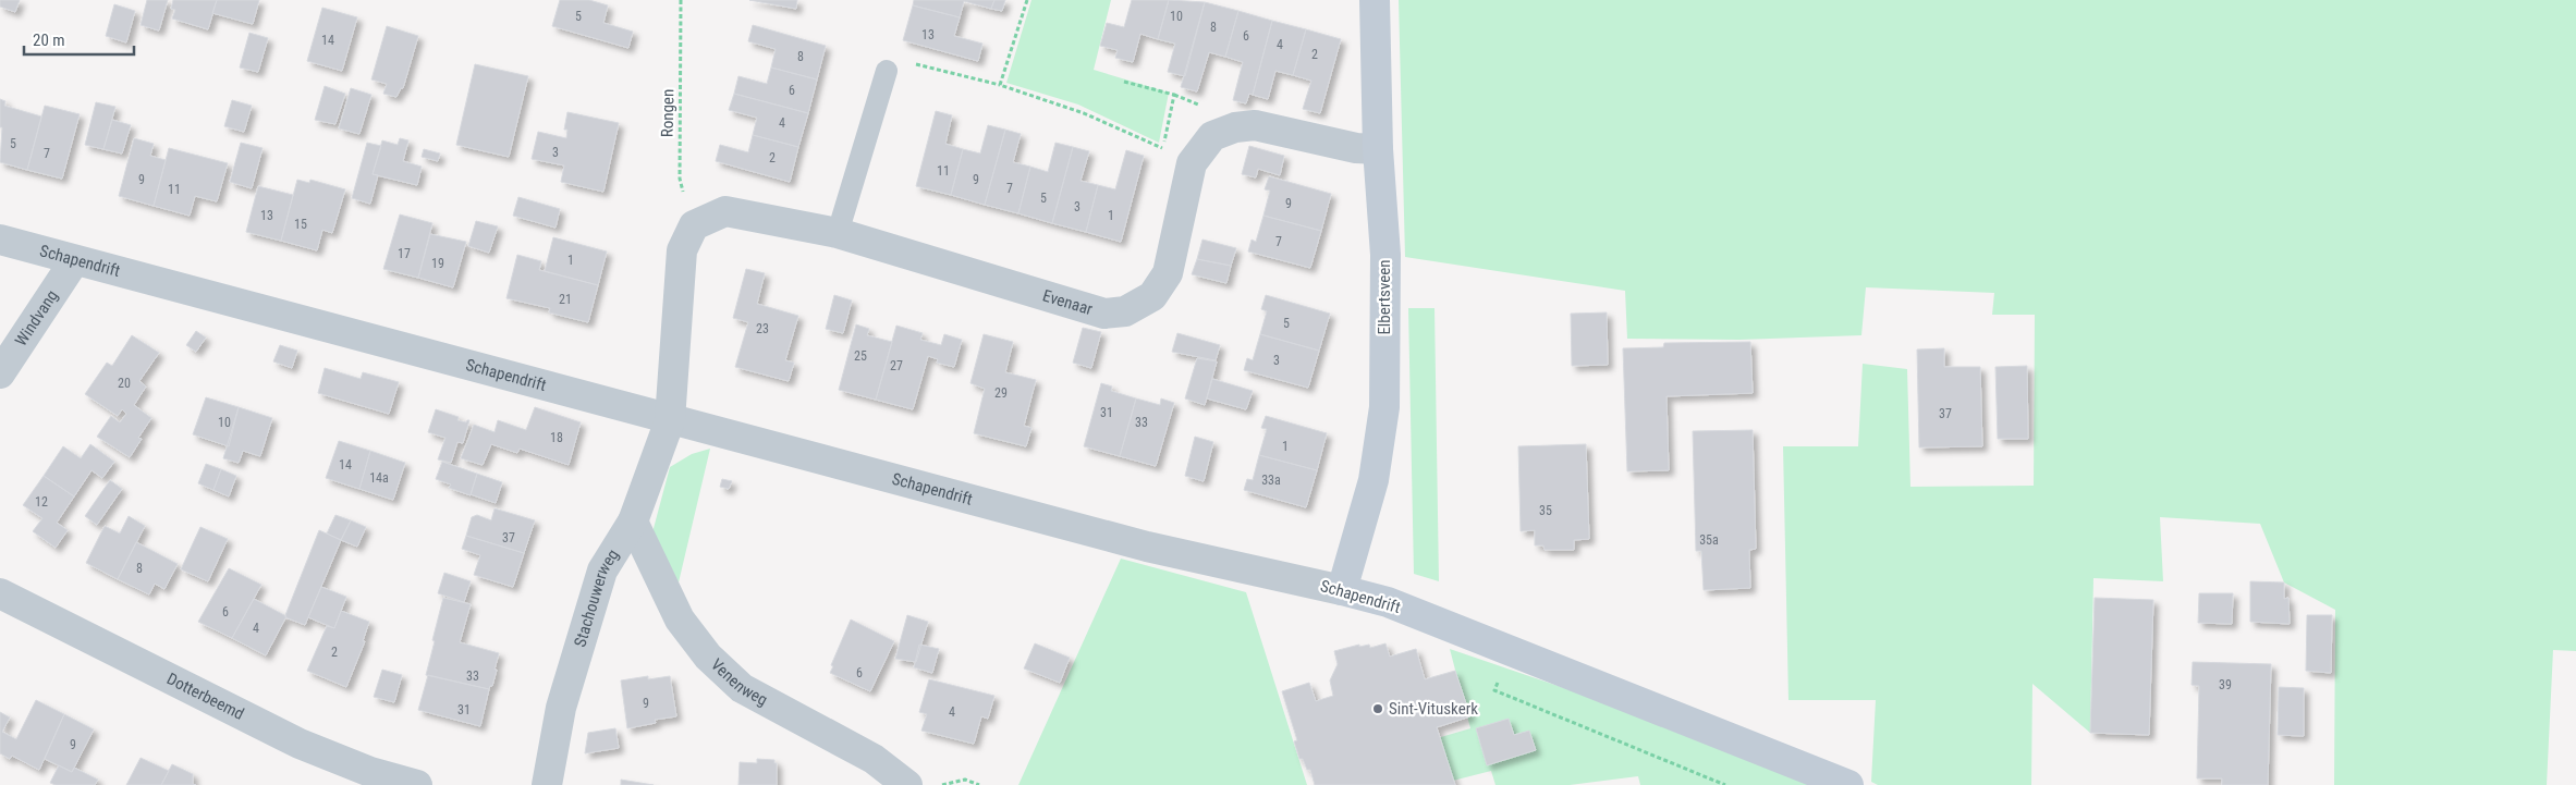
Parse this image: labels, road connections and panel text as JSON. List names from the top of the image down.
{
  "streets": {
    "street": [
      "Schapendrift",
      "Elbertsveen",
      "Evenaar",
      "Windvang",
      "Stachouwerweg",
      "Venenweg",
      "Dotterbeemd"
    ],
    "path": ["Rongen"]
  },
  "crossings": [
    ["Rongen", "Evenaar"],
    ["Schapendrift", "Elbertsveen"],
    ["Schapendrift", "Windvang"],
    ["Schapendrift", "Stachouwerweg"],
    ["Elbertsveen", "Evenaar"],
    ["Stachouwerweg", "Venenweg"]
  ],
  "places": ["Sint-Vituskerk"],
  "house_numbers": [
    "5",
    "10",
    "8",
    "13",
    "6",
    "14",
    "4",
    "2",
    "8",
    "6",
    "4",
    "5",
    "3",
    "7",
    "2",
    "11",
    "9",
    "9",
    "7",
    "11",
    "5",
    "9",
    "3",
    "13",
    "1",
    "15",
    "7",
    "17",
    "1",
    "19",
    "21",
    "5",
    "23",
    "25",
    "3",
    "27",
    "20",
    "29",
    "31",
    "37",
    "10",
    "33",
    "18",
    "1",
    "14",
    "14a",
    "33a",
    "12",
    "35",
    "37",
    "35a",
    "8",
    "6",
    "4",
    "2",
    "6",
    "33",
    "39",
    "9",
    "31",
    "4",
    "9"
  ],
  "scale_bar": "20 m"
}
